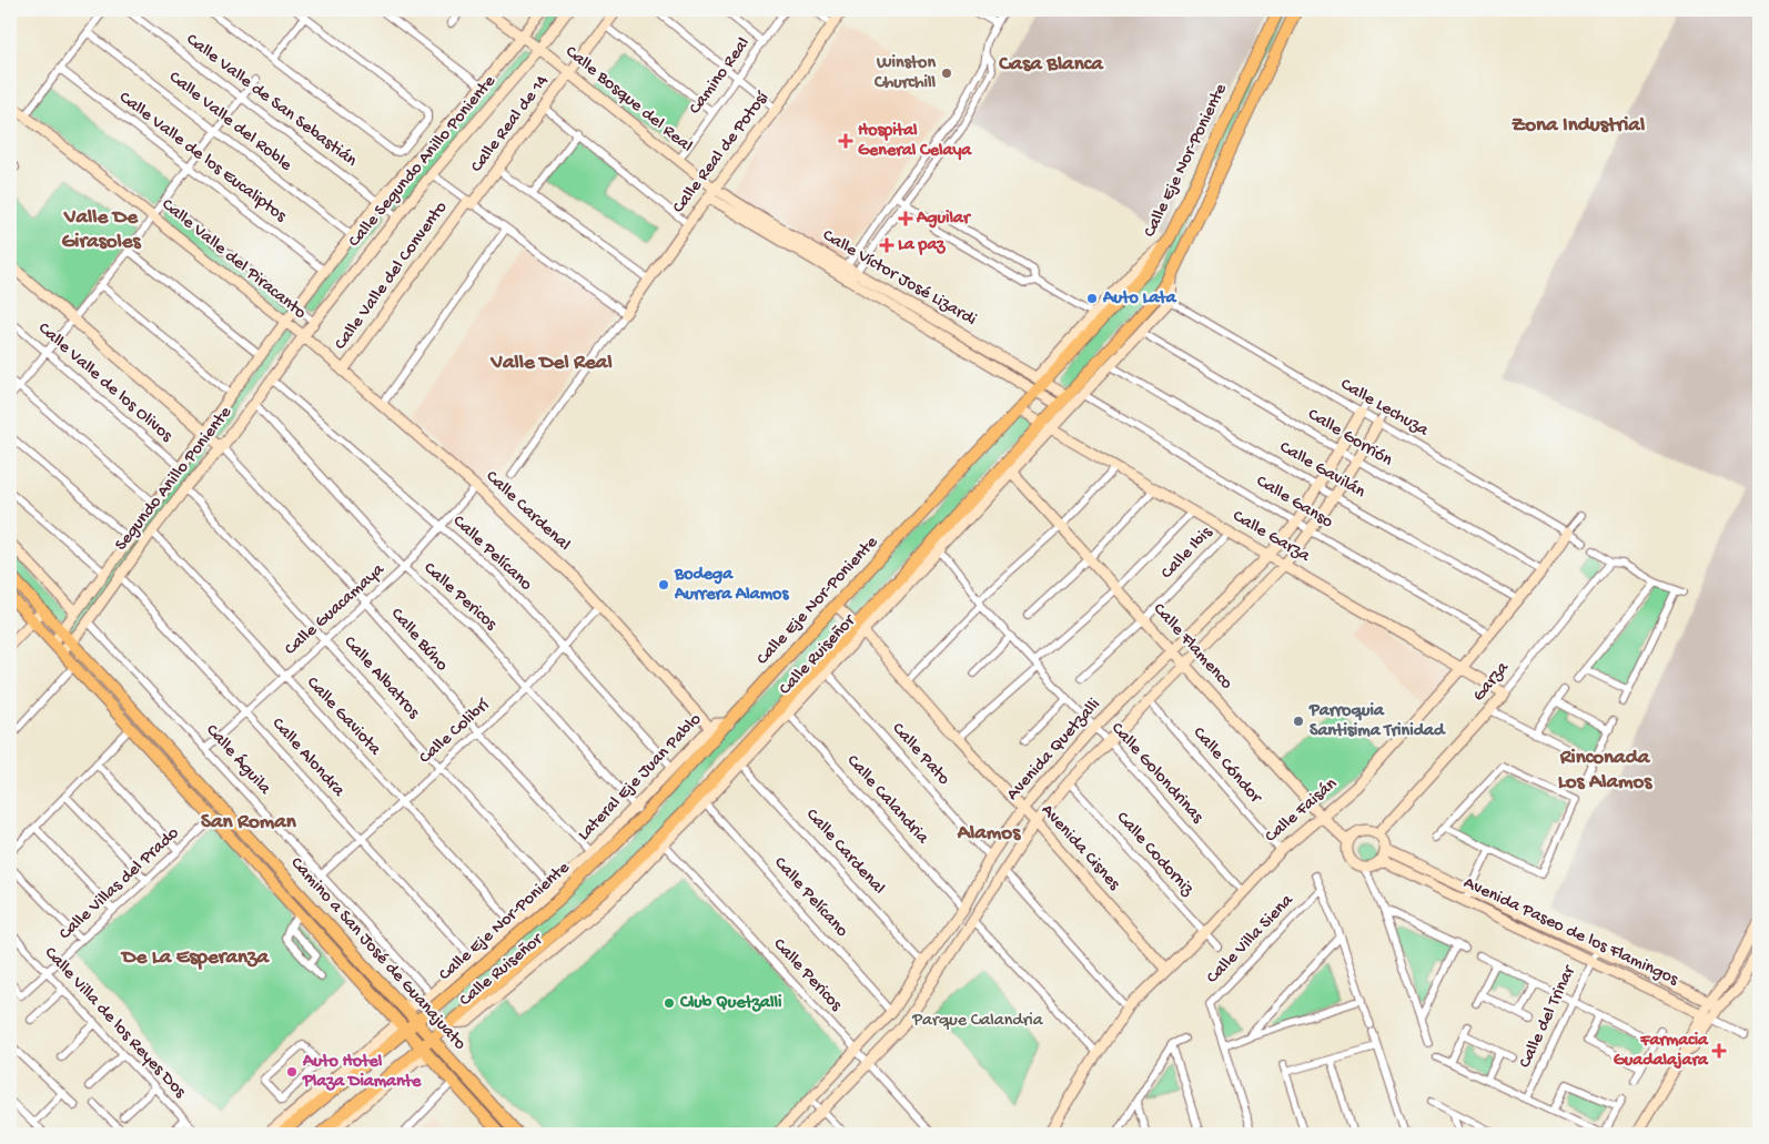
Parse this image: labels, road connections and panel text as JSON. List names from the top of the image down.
{
  "streets": {
    "main road": [
      "Calle Bosque del Real",
      "Calle Real de 14",
      "Calle Real de Potosí",
      "Calle Eje Nor-Poniente",
      "Calle Segundo Anillo Poniente",
      "Calle Valle del Piracanto",
      "Calle Valle del Convento",
      "Calle Víctor José Lizardi",
      "Segundo Anillo Poniente",
      "Calle Cardenal",
      "Calle Garza",
      "Calle Flamenco",
      "Calle Ruiseñor",
      "Garza",
      "Avenida Quetzalli",
      "Lateral Eje Juan Pablo",
      "Calle Faisán",
      "Avenida Cisnes",
      "Avenida Paseo de los Flamingos",
      "Camino a San José de Guanajuato"
    ],
    "street": [
      "Camino Real",
      "Calle Valle de San Sebastián",
      "Calle Valle del Roble",
      "Calle Valle de los Eucaliptos",
      "Calle Valle de los Olivos",
      "Calle Lechuza",
      "Calle Gorrión",
      "Calle Gavilán",
      "Calle Ganso",
      "Calle Pelícano",
      "Calle Ibis",
      "Calle Pericos",
      "Calle Guacamaya",
      "Calle Búho",
      "Calle Albatros",
      "Calle Gaviota",
      "Calle Colibrí",
      "Calle Pato",
      "Calle Alondra",
      "Calle Águila",
      "Calle Cóndor",
      "Calle Golondrinas",
      "Calle Calandria",
      "Calle Codorniz",
      "Calle Villas del Prado",
      "Calle Villa Siena",
      "Calle del Trinar",
      "Calle Villa de los Reyes Dos"
    ]
  },
  "crossings": [
    ["Camino Real", "Calle Bosque del Real"],
    ["Calle Bosque del Real", "Calle Real de 14"],
    ["Calle Bosque del Real", "Calle Real de Potosí"],
    ["Calle Bosque del Real", "Calle Segundo Anillo Poniente"],
    ["Calle Bosque del Real", "Calle Víctor José Lizardi"],
    ["Calle Valle de San Sebastián", "Calle Segundo Anillo Poniente"],
    ["Calle Valle del Roble", "Calle Segundo Anillo Poniente"],
    ["Calle Real de 14", "Calle Valle del Convento"],
    ["Calle Real de Potosí", "Calle Víctor José Lizardi"],
    ["Calle Valle de los Eucaliptos", "Calle Segundo Anillo Poniente"],
    ["Calle Eje Nor-Poniente", "Calle Víctor José Lizardi"],
    ["Calle Eje Nor-Poniente", "Calle Garza"],
    ["Calle Eje Nor-Poniente", "Calle Pericos"],
    ["Calle Eje Nor-Poniente", "Calle Ruiseñor"],
    ["Calle Eje Nor-Poniente", "Lateral Eje Juan Pablo"],
    ["Calle Eje Nor-Poniente", "Avenida Cisnes"],
    ["Calle Eje Nor-Poniente", "Camino a San José de Guanajuato"],
    ["Calle Segundo Anillo Poniente", "Calle Valle del Piracanto"],
    ["Calle Segundo Anillo Poniente", "Segundo Anillo Poniente"],
    ["Calle Segundo Anillo Poniente", "Calle Cardenal"],
    ["Calle Valle del Piracanto", "Segundo Anillo Poniente"],
    ["Calle Valle del Piracanto", "Calle Cardenal"],
    ["Calle Valle del Convento", "Calle Cardenal"],
    ["Calle Valle de los Olivos", "Segundo Anillo Poniente"],
    ["Calle Lechuza", "Calle Ruiseñor"],
    ["Calle Lechuza", "Avenida Quetzalli"],
    ["Calle Lechuza", "Calle Faisán"],
    ["Calle Gorrión", "Calle Ruiseñor"],
    ["Calle Gorrión", "Avenida Quetzalli"],
    ["Calle Gorrión", "Calle Faisán"],
    ["Calle Gavilán", "Calle Ruiseñor"],
    ["Calle Gavilán", "Avenida Quetzalli"],
    ["Calle Gavilán", "Calle Faisán"],
    ["Segundo Anillo Poniente", "Calle Cardenal"],
    ["Segundo Anillo Poniente", "Calle Pelícano"],
    ["Segundo Anillo Poniente", "Calle Pericos"],
    ["Segundo Anillo Poniente", "Calle Búho"],
    ["Segundo Anillo Poniente", "Calle Albatros"],
    ["Segundo Anillo Poniente", "Calle Gaviota"],
    ["Segundo Anillo Poniente", "Calle Alondra"],
    ["Segundo Anillo Poniente", "Calle Águila"],
    ["Segundo Anillo Poniente", "Camino a San José de Guanajuato"],
    ["Calle Ganso", "Calle Ruiseñor"],
    ["Calle Ganso", "Avenida Quetzalli"],
    ["Calle Ganso", "Calle Faisán"],
    ["Calle Cardenal", "Calle Guacamaya"],
    ["Calle Cardenal", "Calle Ruiseñor"],
    ["Calle Cardenal", "Calle Colibrí"],
    ["Calle Cardenal", "Avenida Quetzalli"],
    ["Calle Cardenal", "Lateral Eje Juan Pablo"],
    ["Calle Garza", "Calle Ibis"],
    ["Calle Garza", "Calle Ruiseñor"],
    ["Calle Garza", "Garza"],
    ["Calle Garza", "Avenida Quetzalli"],
    ["Calle Garza", "Calle Faisán"],
    ["Calle Pelícano", "Calle Guacamaya"],
    ["Calle Pelícano", "Calle Ruiseñor"],
    ["Calle Pelícano", "Calle Colibrí"],
    ["Calle Pelícano", "Avenida Quetzalli"],
    ["Calle Pelícano", "Lateral Eje Juan Pablo"],
    ["Calle Ibis", "Calle Flamenco"],
    ["Calle Pericos", "Calle Guacamaya"],
    ["Calle Pericos", "Calle Ruiseñor"],
    ["Calle Pericos", "Calle Colibrí"],
    ["Calle Pericos", "Avenida Quetzalli"],
    ["Calle Pericos", "Lateral Eje Juan Pablo"],
    ["Calle Guacamaya", "Calle Búho"],
    ["Calle Guacamaya", "Calle Albatros"],
    ["Calle Guacamaya", "Calle Gaviota"],
    ["Calle Guacamaya", "Calle Alondra"],
    ["Calle Guacamaya", "Calle Águila"],
    ["Calle Búho", "Calle Colibrí"],
    ["Calle Búho", "Lateral Eje Juan Pablo"],
    ["Calle Flamenco", "Calle Ruiseñor"],
    ["Calle Flamenco", "Garza"],
    ["Calle Flamenco", "Avenida Quetzalli"],
    ["Calle Flamenco", "Calle Faisán"],
    ["Calle Flamenco", "Avenida Paseo de los Flamingos"],
    ["Calle Ruiseñor", "Calle Pato"],
    ["Calle Ruiseñor", "Calle Golondrinas"],
    ["Calle Ruiseñor", "Calle Calandria"],
    ["Calle Ruiseñor", "Avenida Cisnes"],
    ["Calle Albatros", "Calle Colibrí"],
    ["Calle Albatros", "Lateral Eje Juan Pablo"],
    ["Garza", "Avenida Paseo de los Flamingos"],
    ["Calle Gaviota", "Calle Colibrí"],
    ["Calle Gaviota", "Lateral Eje Juan Pablo"],
    ["Calle Colibrí", "Calle Alondra"],
    ["Calle Colibrí", "Calle Águila"],
    ["Avenida Quetzalli", "Calle Pato"],
    ["Avenida Quetzalli", "Calle Cóndor"],
    ["Avenida Quetzalli", "Calle Golondrinas"],
    ["Avenida Quetzalli", "Calle Calandria"],
    ["Avenida Quetzalli", "Avenida Cisnes"],
    ["Avenida Quetzalli", "Calle Codorniz"],
    ["Calle Alondra", "Lateral Eje Juan Pablo"],
    ["Calle Águila", "Lateral Eje Juan Pablo"],
    ["Calle Cóndor", "Calle Faisán"],
    ["Calle Golondrinas", "Calle Faisán"],
    ["Lateral Eje Juan Pablo", "Camino a San José de Guanajuato"],
    ["Calle Faisán", "Avenida Cisnes"],
    ["Calle Faisán", "Calle Codorniz"],
    ["Calle Villas del Prado", "Camino a San José de Guanajuato"],
    ["Calle Villas del Prado", "Calle Villa de los Reyes Dos"],
    ["Avenida Paseo de los Flamingos", "Calle del Trinar"]
  ],
  "districts": [
    "Casa Blanca",
    "Zona Industrial",
    "Valle De Girasoles",
    "Valle Del Real",
    "Rinconada Los Alamos",
    "San Roman",
    "Alamos",
    "De La Esperanza"
  ],
  "parks": ["Parque Calandria"],
  "places": {
    "other": [
      "Winston Churchill",
      "Auto Lata",
      "Bodega Aurrera Alamos",
      "Parroquia Santisima Trinidad",
      "Club Quetzalli",
      "Auto Hotel Plaza Diamante"
    ],
    "health": [
      "Hospital General Celaya",
      "Aguilar",
      "La paz",
      "Farmacia Guadalajara"
    ]
  }
}
